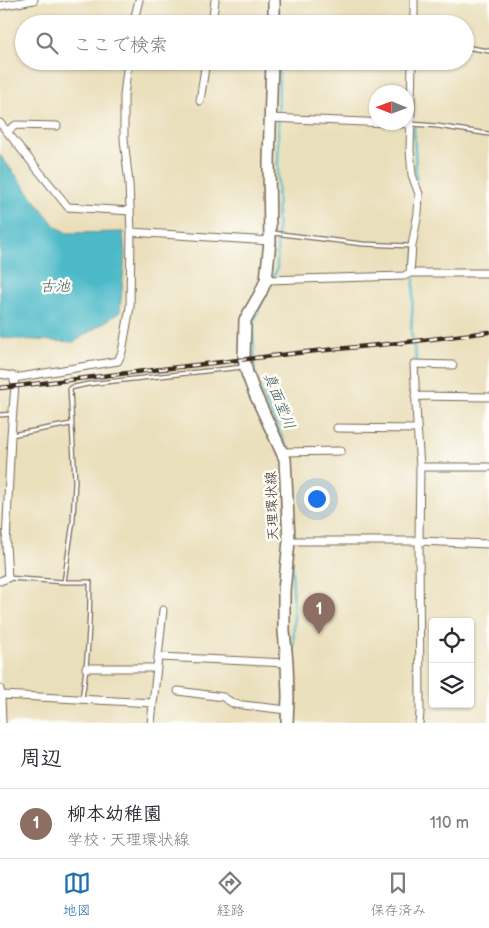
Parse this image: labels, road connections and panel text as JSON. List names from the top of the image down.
{
  "streets": {
    "main road": ["天理環状線"]
  },
  "water": ["古池", "真面堂川"],
  "north": "left",
  "page": {
    "search": "ここで検索",
    "pins": "1",
    "heading": "周辺",
    "list": [
      {
        "mark": "1",
        "name": "柳本幼稚園",
        "note": "学校 · 天理環状線",
        "value": "110 m"
      }
    ],
    "nav": ["地図", "経路", "保存済み"]
  }
}
